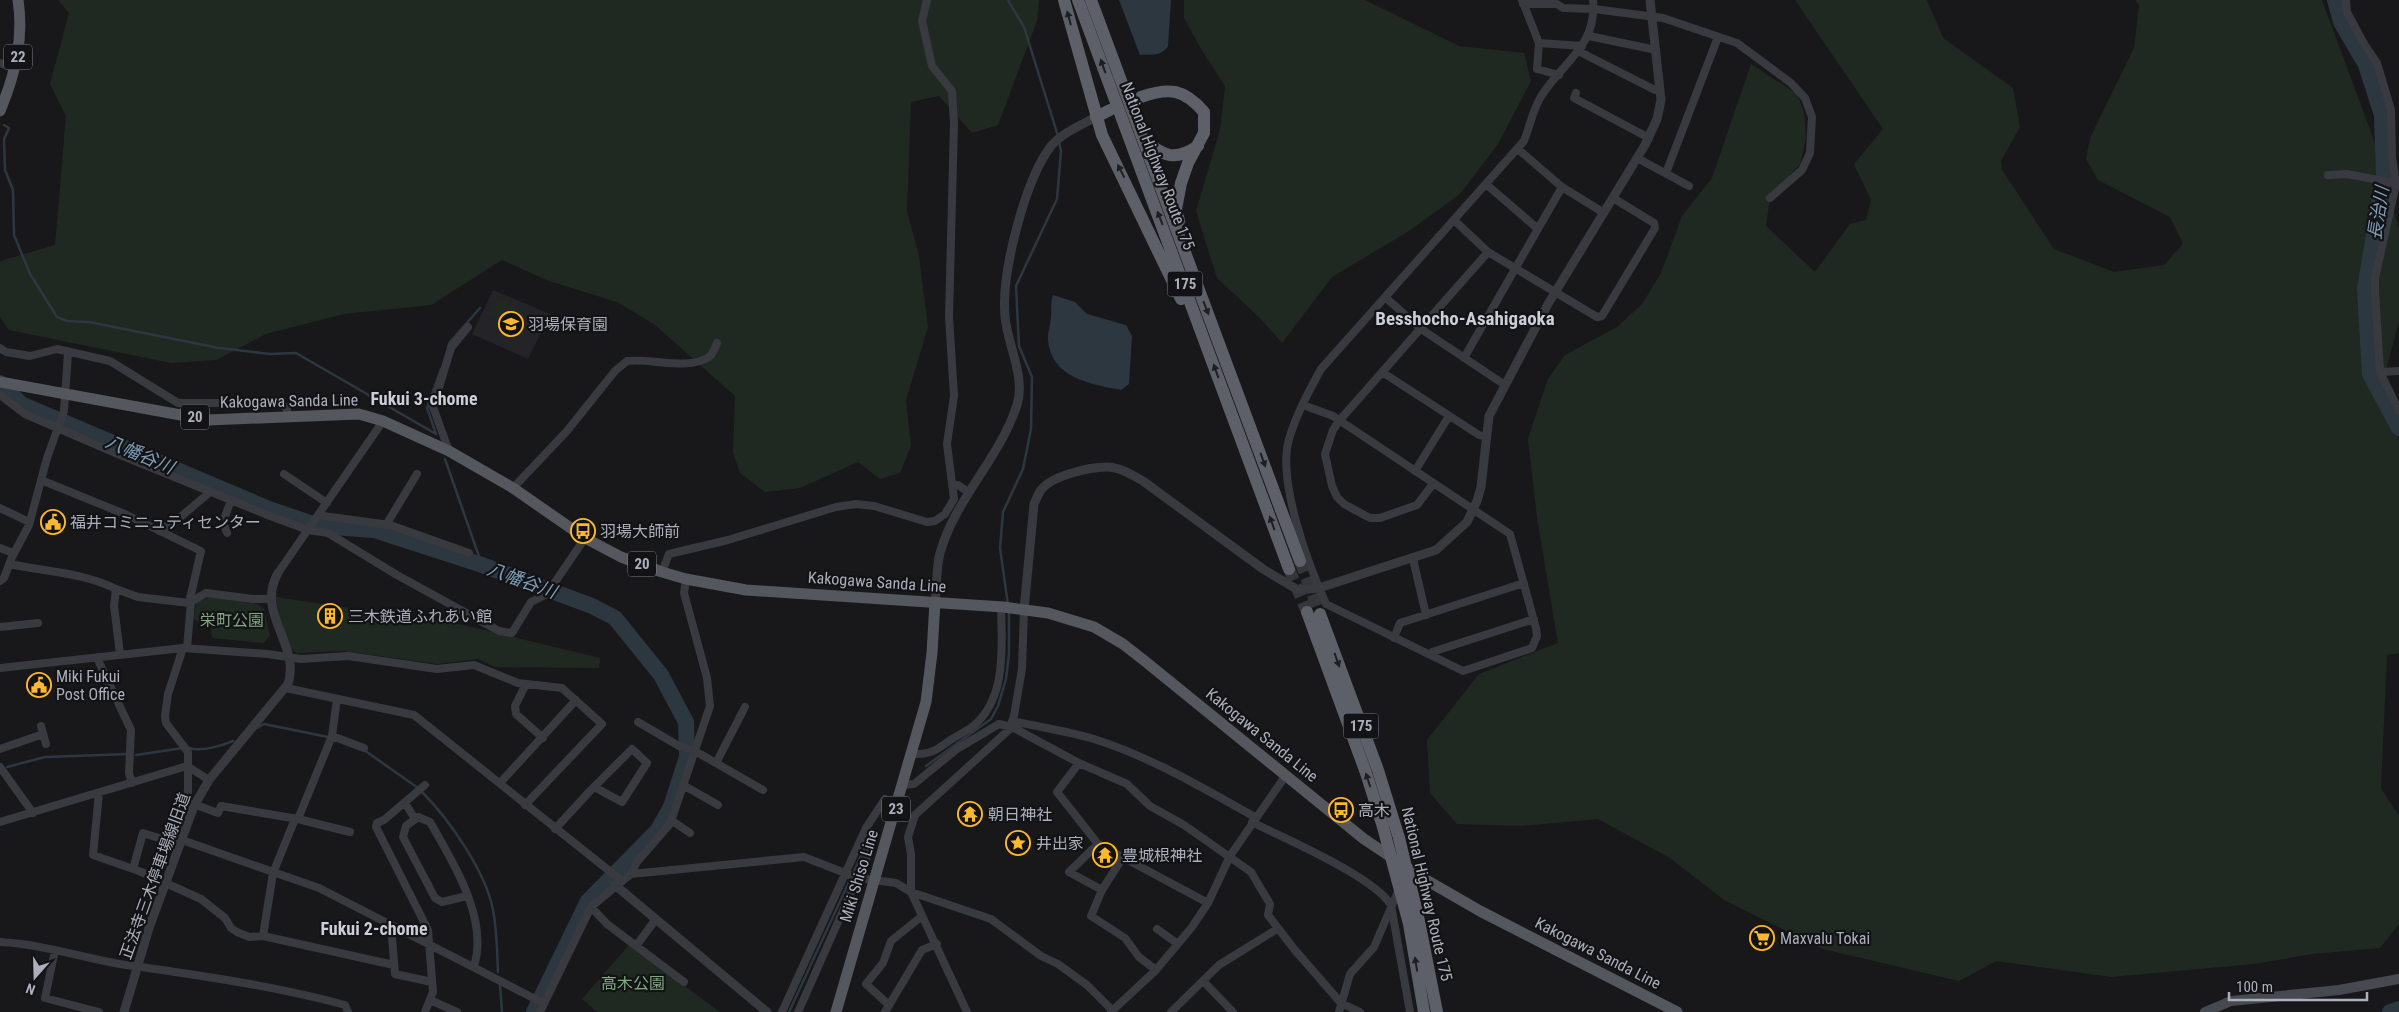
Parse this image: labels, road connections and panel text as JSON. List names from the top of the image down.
{
  "streets": {
    "highway": ["National Highway Route 175", "175"],
    "main road": [
      "22",
      "Kakogawa Sanda Line",
      "20",
      "23",
      "Miki Shiso Line"
    ],
    "street": ["正法寺三木停車場線旧道"]
  },
  "crossings": [
    ["Kakogawa Sanda Line", "Miki Shiso Line"]
  ],
  "districts": ["Besshocho-Asahigaoka", "Fukui 3-chome", "Fukui 2-chome"],
  "water": ["長治川", "八幡谷川"],
  "parks": ["栄町公園", "高木公園"],
  "places": {
    "school or university": ["羽場保育園"],
    "public building": ["福井コミニュティセンター", "Miki Fukui Post Office"],
    "bus stop": ["羽場大師前", "高木"],
    "building": ["三木鉄道ふれあい館"],
    "temple": ["朝日神社", "豊城根神社"],
    "place": ["井出家"],
    "supermarket": ["Maxvalu Tokai"]
  },
  "scale_bar": "100 m",
  "north": "bottom"
}
